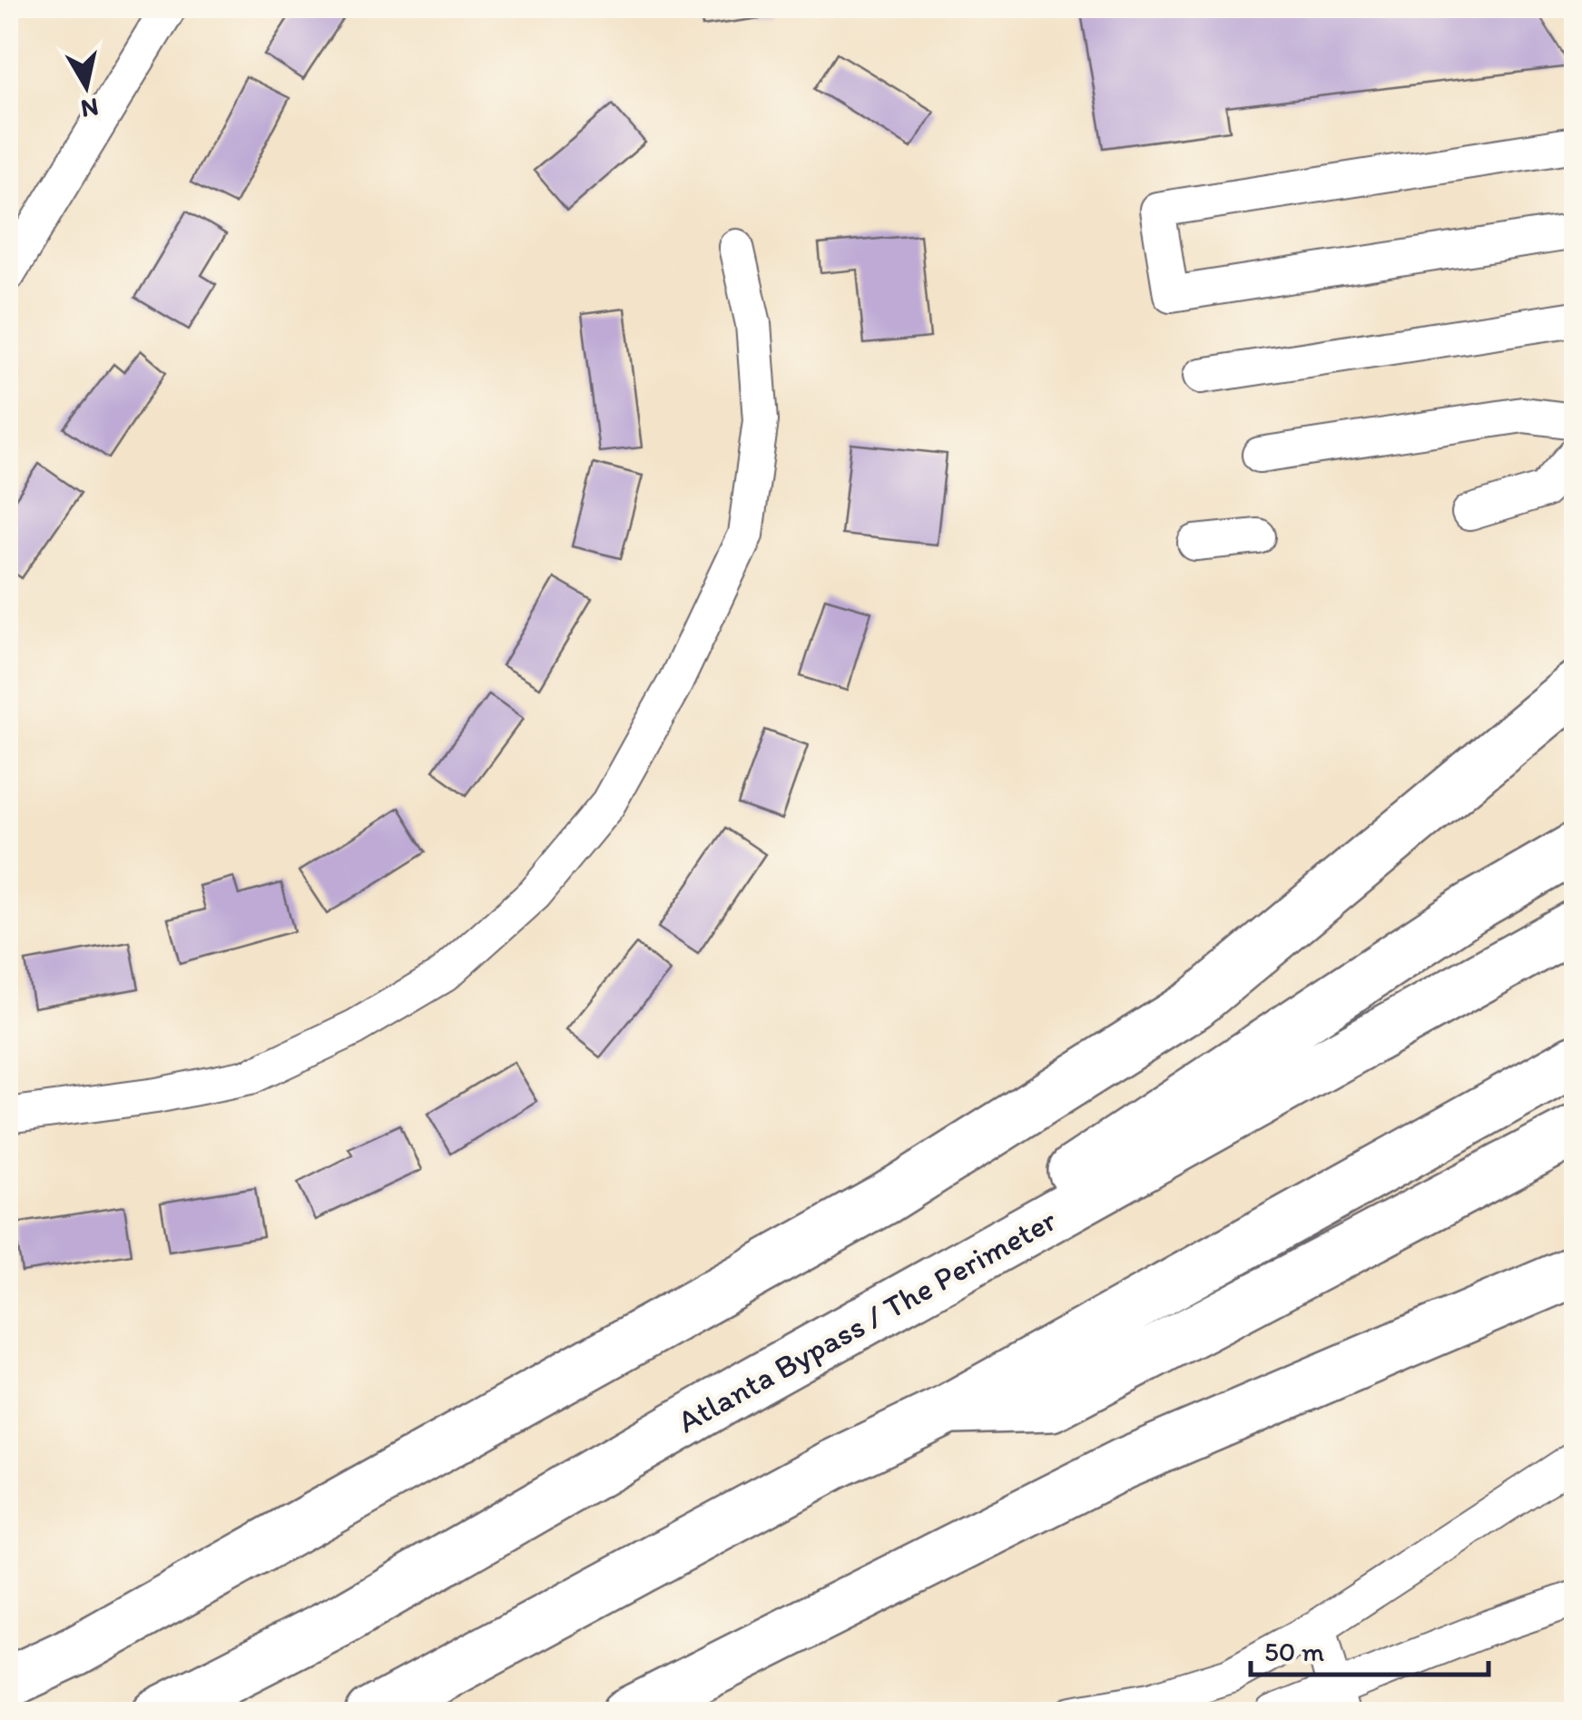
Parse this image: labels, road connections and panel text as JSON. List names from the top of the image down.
{
  "streets": {
    "highway": ["Atlanta Bypass / The Perimeter"]
  },
  "scale_bar": "50 m",
  "north": "bottom"
}
